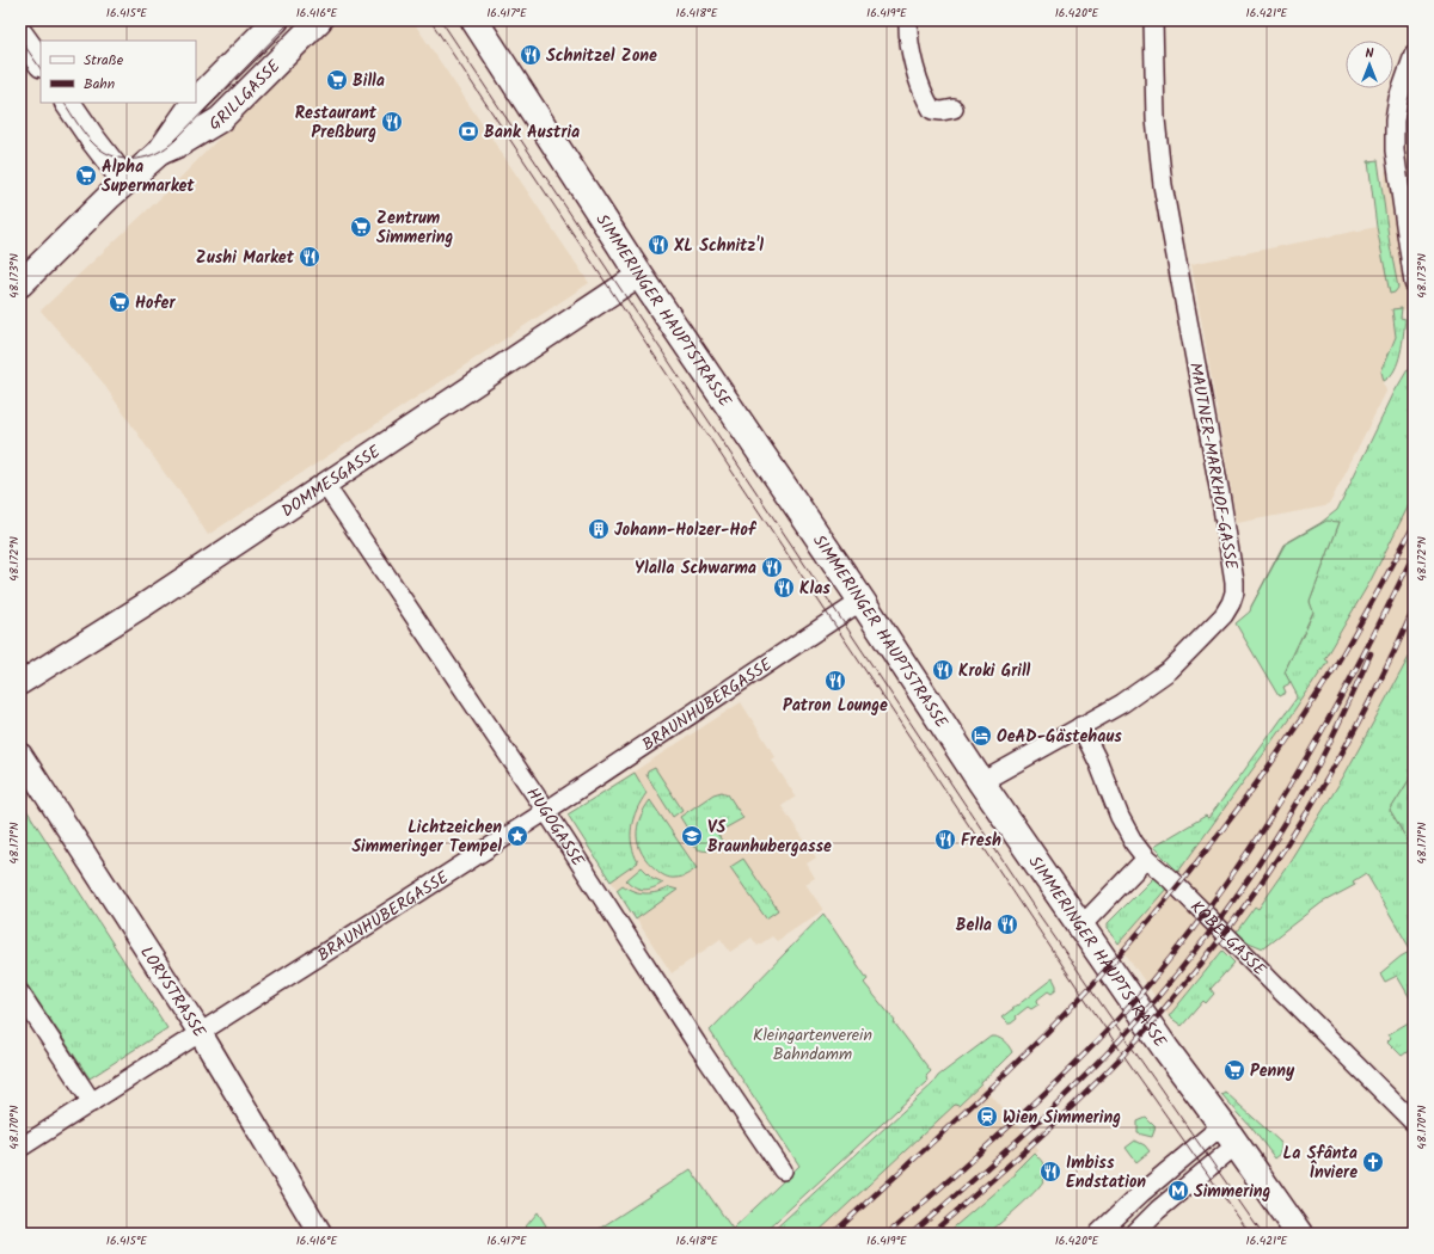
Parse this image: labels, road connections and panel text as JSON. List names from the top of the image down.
{
  "streets": {
    "main road": ["GRILLGASSE", "SIMMERINGER HAUPTSTRASSE"],
    "street": [
      "MAUTNER-MARKHOF-GASSE",
      "DOMMESGASSE",
      "BRAUNHUBERGASSE",
      "HUGOGASSE",
      "KOBELGASSE",
      "LORYSTRASSE"
    ]
  },
  "crossings": [
    ["SIMMERINGER HAUPTSTRASSE", "MAUTNER-MARKHOF-GASSE"],
    ["SIMMERINGER HAUPTSTRASSE", "DOMMESGASSE"],
    ["SIMMERINGER HAUPTSTRASSE", "BRAUNHUBERGASSE"],
    ["MAUTNER-MARKHOF-GASSE", "KOBELGASSE"],
    ["DOMMESGASSE", "HUGOGASSE"],
    ["BRAUNHUBERGASSE", "HUGOGASSE"],
    ["BRAUNHUBERGASSE", "LORYSTRASSE"]
  ],
  "parks": ["Kleingartenverein Bahndamm"],
  "places": {
    "restaurant": [
      "Schnitzel Zone",
      "Restaurant Preßburg",
      "XL Schnitz'l",
      "Zushi Market",
      "Ylalla Schwarma",
      "Klas",
      "Kroki Grill",
      "Patron Lounge",
      "Fresh",
      "Bella",
      "Imbiss Endstation"
    ],
    "supermarket": [
      "Billa",
      "Alpha Supermarket",
      "Zentrum Simmering",
      "Hofer",
      "Penny"
    ],
    "bank": ["Bank Austria"],
    "building": ["Johann-Holzer-Hof"],
    "hotel": ["OeAD-Gästehaus"],
    "place": ["Lichtzeichen Simmeringer Tempel"],
    "school or university": ["VS Braunhubergasse"],
    "station": ["Wien Simmering"],
    "church": ["La Sfânta Înviere"],
    "metro station": ["Simmering"]
  },
  "legend": ["Straße", "Bahn"],
  "north": "top",
  "coordinates": [
    "16.415°E",
    "16.416°E",
    "16.417°E",
    "16.418°E",
    "16.419°E",
    "16.420°E",
    "16.421°E",
    "48.173°N",
    "48.172°N",
    "48.171°N",
    "48.170°N"
  ]
}
